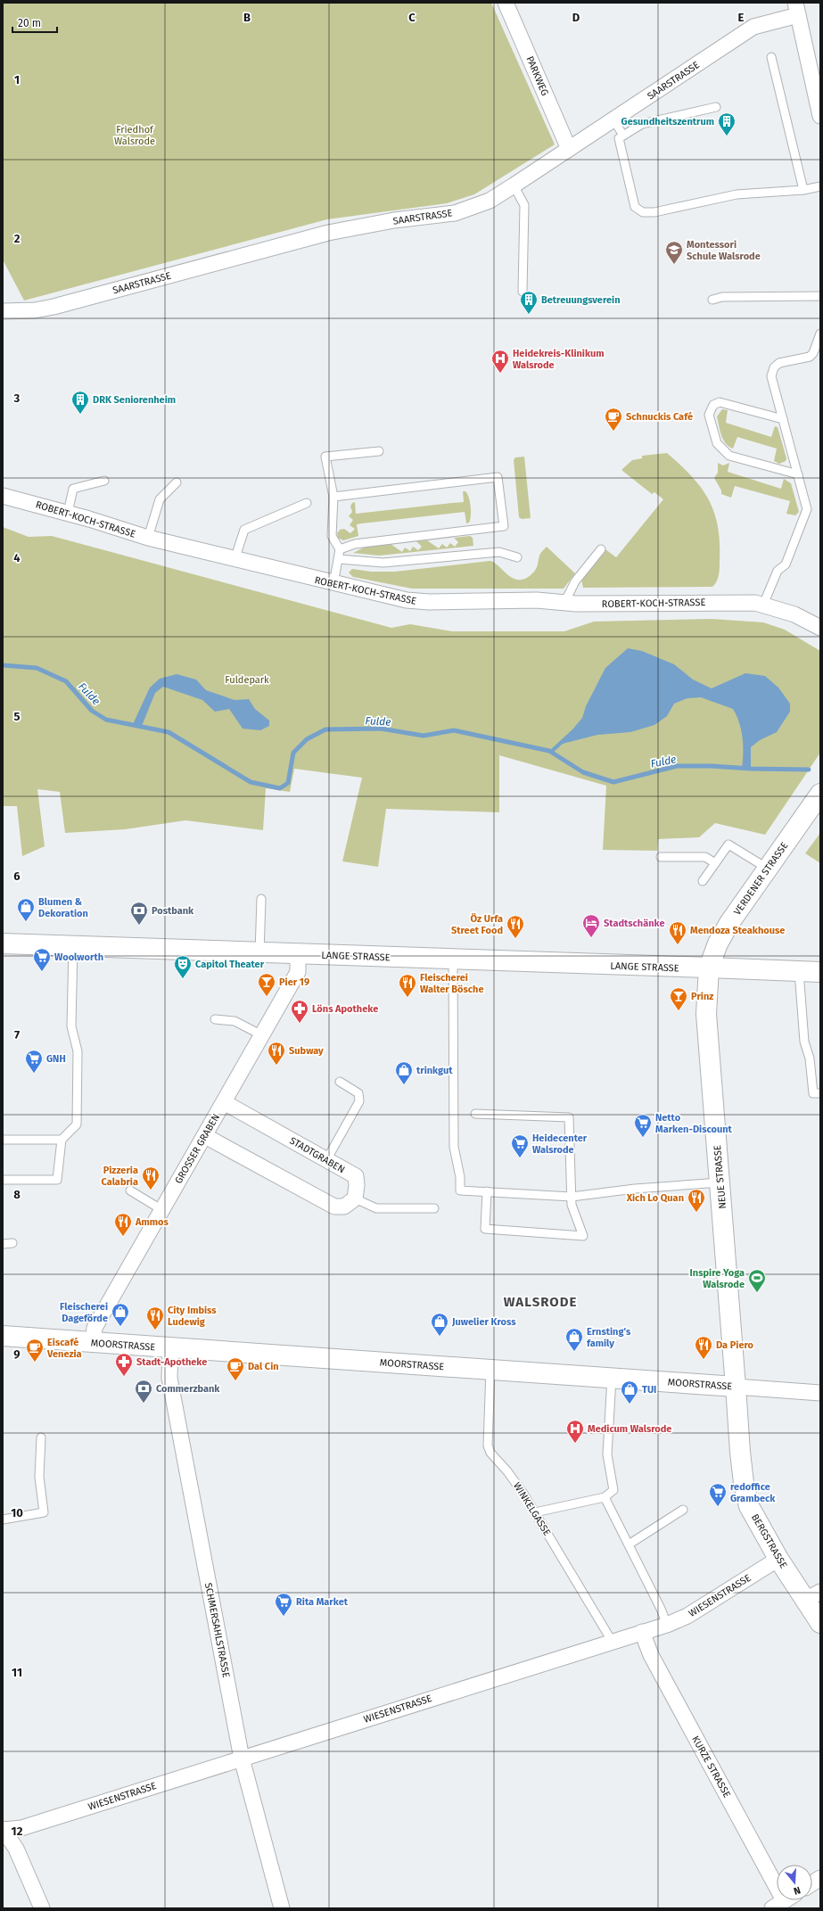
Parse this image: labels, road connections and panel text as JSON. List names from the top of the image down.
{
  "streets": {
    "main road": [
      "VERDENER STRASSE",
      "LANGE STRASSE",
      "NEUE STRASSE",
      "MOORSTRASSE",
      "BERGSTRASSE"
    ],
    "street": [
      "PARKWEG",
      "SAARSTRASSE",
      "ROBERT-KOCH-STRASSE",
      "GROSSER GRABEN",
      "STADTGRABEN",
      "WIESENSTRASSE",
      "SCHMERSAHLSTRASSE",
      "KURZE STRASSE"
    ],
    "lane": ["WINKELGASSE"]
  },
  "crossings": [
    ["PARKWEG", "SAARSTRASSE"],
    ["VERDENER STRASSE", "LANGE STRASSE"],
    ["VERDENER STRASSE", "NEUE STRASSE"],
    ["LANGE STRASSE", "GROSSER GRABEN"],
    ["LANGE STRASSE", "NEUE STRASSE"],
    ["GROSSER GRABEN", "STADTGRABEN"],
    ["GROSSER GRABEN", "MOORSTRASSE"],
    ["NEUE STRASSE", "MOORSTRASSE"],
    ["NEUE STRASSE", "BERGSTRASSE"],
    ["MOORSTRASSE", "WINKELGASSE"],
    ["MOORSTRASSE", "BERGSTRASSE"],
    ["MOORSTRASSE", "SCHMERSAHLSTRASSE"],
    ["WINKELGASSE", "WIESENSTRASSE"],
    ["BERGSTRASSE", "WIESENSTRASSE"],
    ["WIESENSTRASSE", "SCHMERSAHLSTRASSE"],
    ["WIESENSTRASSE", "KURZE STRASSE"]
  ],
  "districts": ["WALSRODE"],
  "water": ["Fulde"],
  "parks": ["Friedhof Walsrode", "Fuldepark"],
  "places": {
    "building": ["Gesundheitszentrum", "Betreuungsverein", "DRK Seniorenheim"],
    "school or university": ["Montessori Schule Walsrode"],
    "hospital": ["Heidekreis-Klinikum Walsrode", "Medicum Walsrode"],
    "cafe": ["Schnuckis Café", "Eiscafé Venezia", "Dal Cin"],
    "shop": [
      "Blumen & Dekoration",
      "trinkgut",
      "Fleischerei Dageförde",
      "Juwelier Kross",
      "Ernsting's family",
      "TUI"
    ],
    "bank": ["Postbank", "Commerzbank"],
    "hotel": ["Stadtschänke"],
    "restaurant": [
      "Öz Urfa Street Food",
      "Mendoza Steakhouse",
      "Fleischerei Walter Bösche",
      "Subway",
      "Pizzeria Calabria",
      "Xich Lo Quan",
      "Ammos",
      "City Imbiss Ludewig",
      "Da Piero"
    ],
    "supermarket": [
      "Woolworth",
      "GNH",
      "Netto Marken-Discount",
      "Heidecenter Walsrode",
      "redoffice Grambeck",
      "Rita Market"
    ],
    "theatre": ["Capitol Theater"],
    "bar": ["Pier 19", "Prinz"],
    "pharmacy": ["Löns Apotheke", "Stadt-Apotheke"],
    "sports": ["Inspire Yoga Walsrode"]
  },
  "scale_bar": "20 m",
  "north": "bottom",
  "grid": {
    "columns": [
      "B",
      "C",
      "D",
      "E"
    ],
    "rows": [
      "1",
      "2",
      "3",
      "4",
      "5",
      "6",
      "7",
      "8",
      "9",
      "10",
      "11",
      "12"
    ]
  }
}
